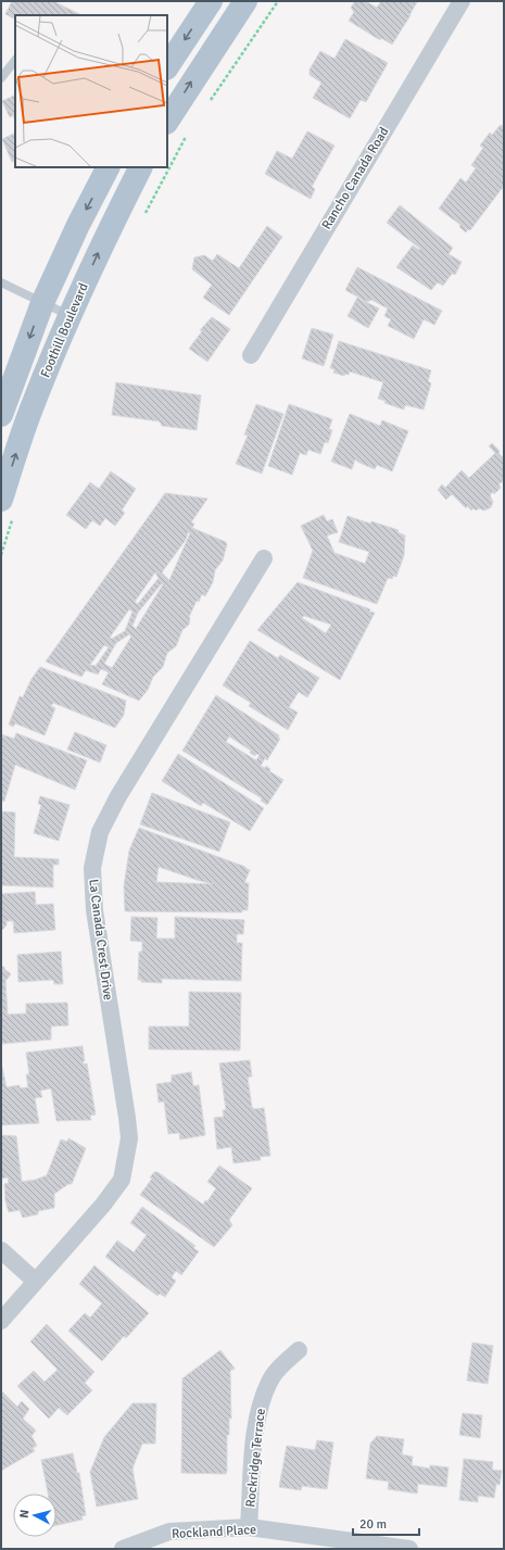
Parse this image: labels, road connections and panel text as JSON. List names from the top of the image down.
{
  "streets": {
    "main road": ["Foothill Boulevard"],
    "street": [
      "Rancho Canada Road",
      "La Canada Crest Drive",
      "Rockridge Terrace",
      "Rockland Place"
    ]
  },
  "crossings": [
    ["Rockridge Terrace", "Rockland Place"]
  ],
  "scale_bar": "20 m",
  "north": "left"
}
